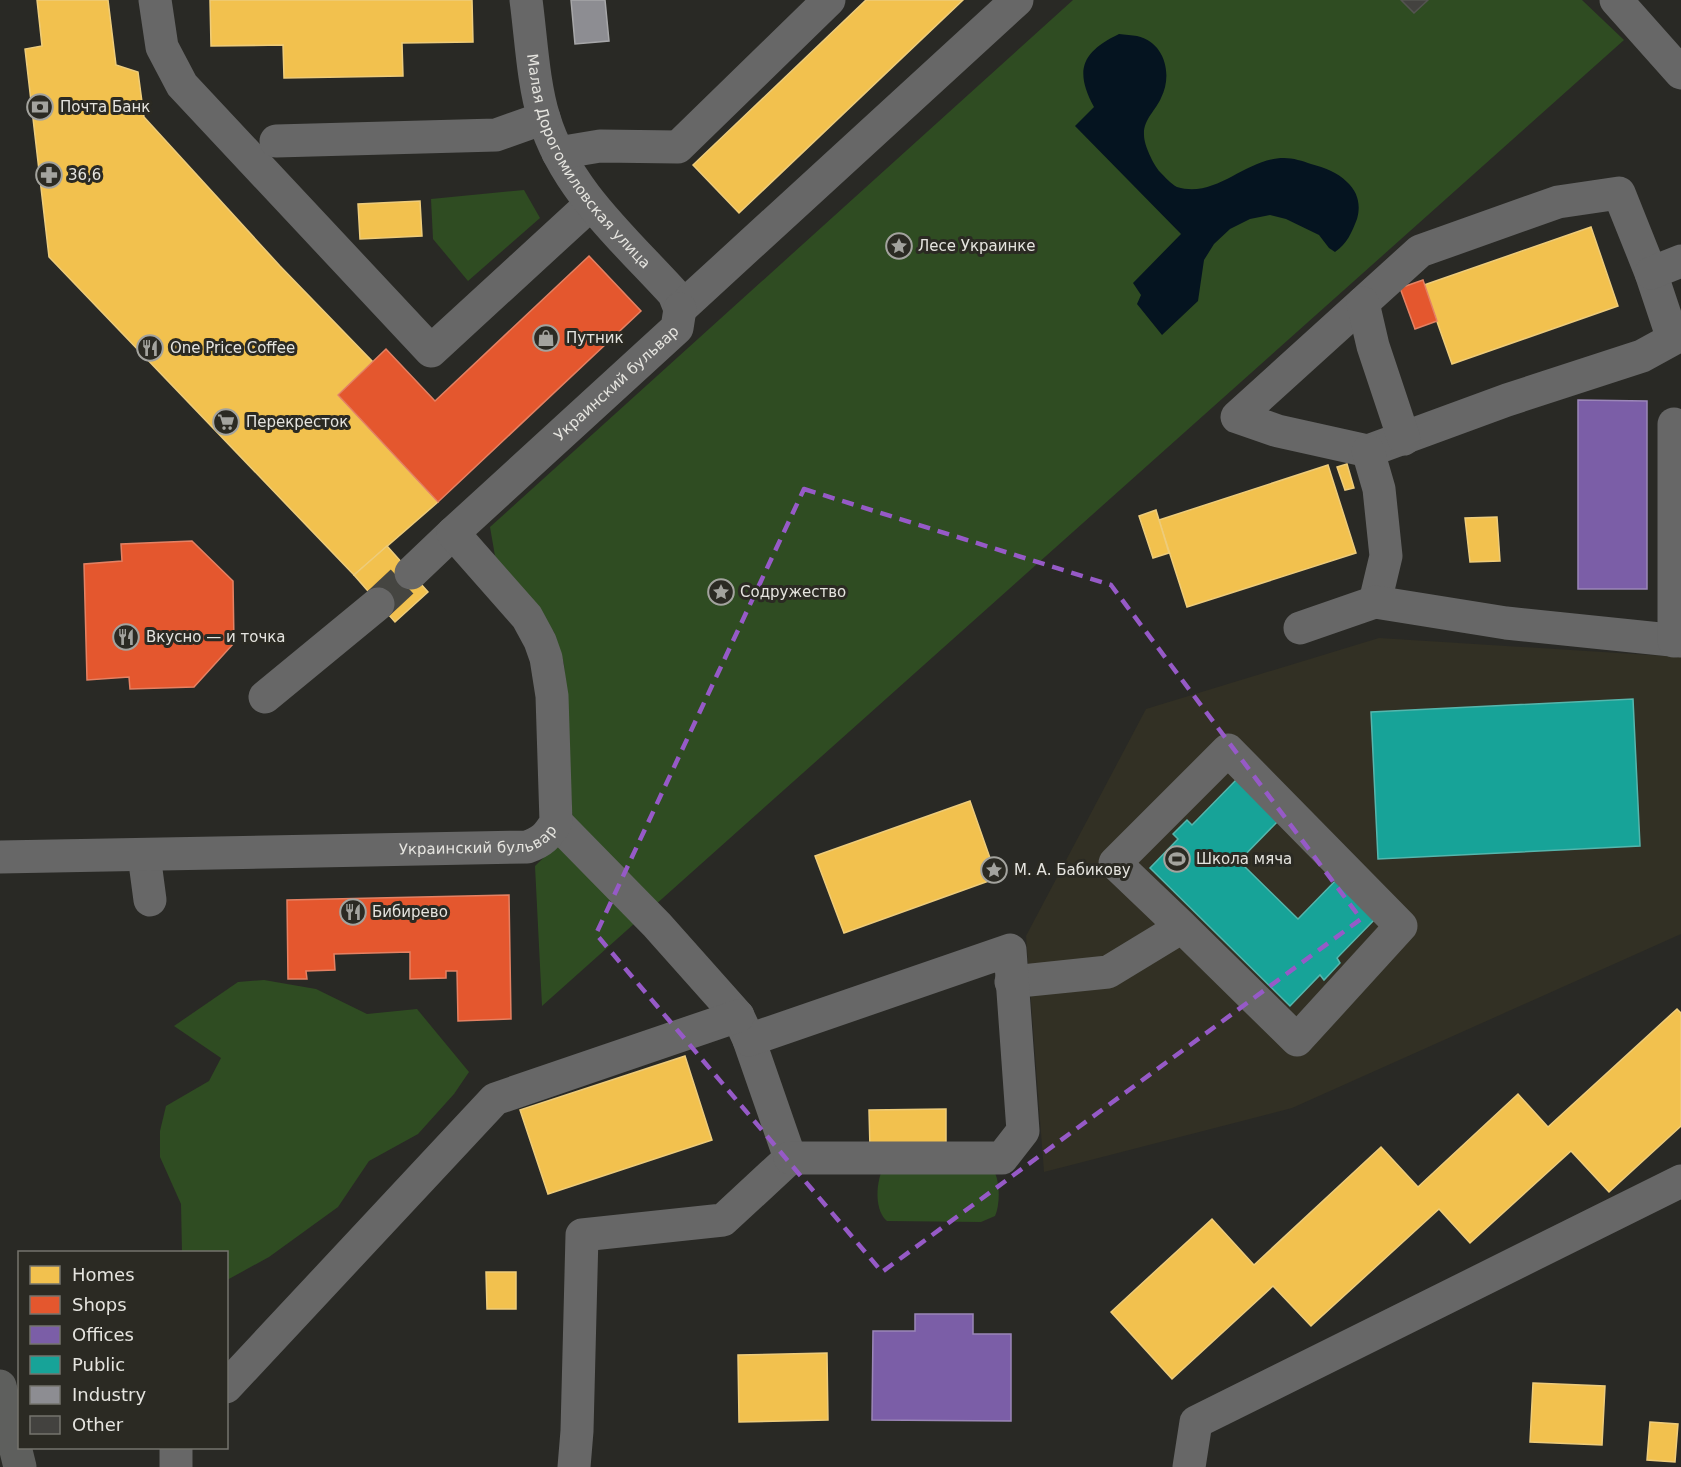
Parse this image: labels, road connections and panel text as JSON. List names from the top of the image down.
{
  "streets": {
    "street": ["Малая Дорогомиловская улица", "Украинский бульвар"]
  },
  "crossings": [
    ["Малая Дорогомиловская улица", "Украинский бульвар"]
  ],
  "places": {
    "bank": ["Почта Банк"],
    "pharmacy": ["36,6"],
    "place": ["Лесе Украинке", "Содружество", "М. А. Бабикову"],
    "shop": ["Путник"],
    "restaurant": ["One Price Coffee", "Вкусно — и точка", "Бибирево"],
    "supermarket": ["Перекресток"],
    "sports": ["Школа мяча"]
  },
  "legend": [
    "Homes",
    "Shops",
    "Offices",
    "Public",
    "Industry",
    "Other"
  ]
}
